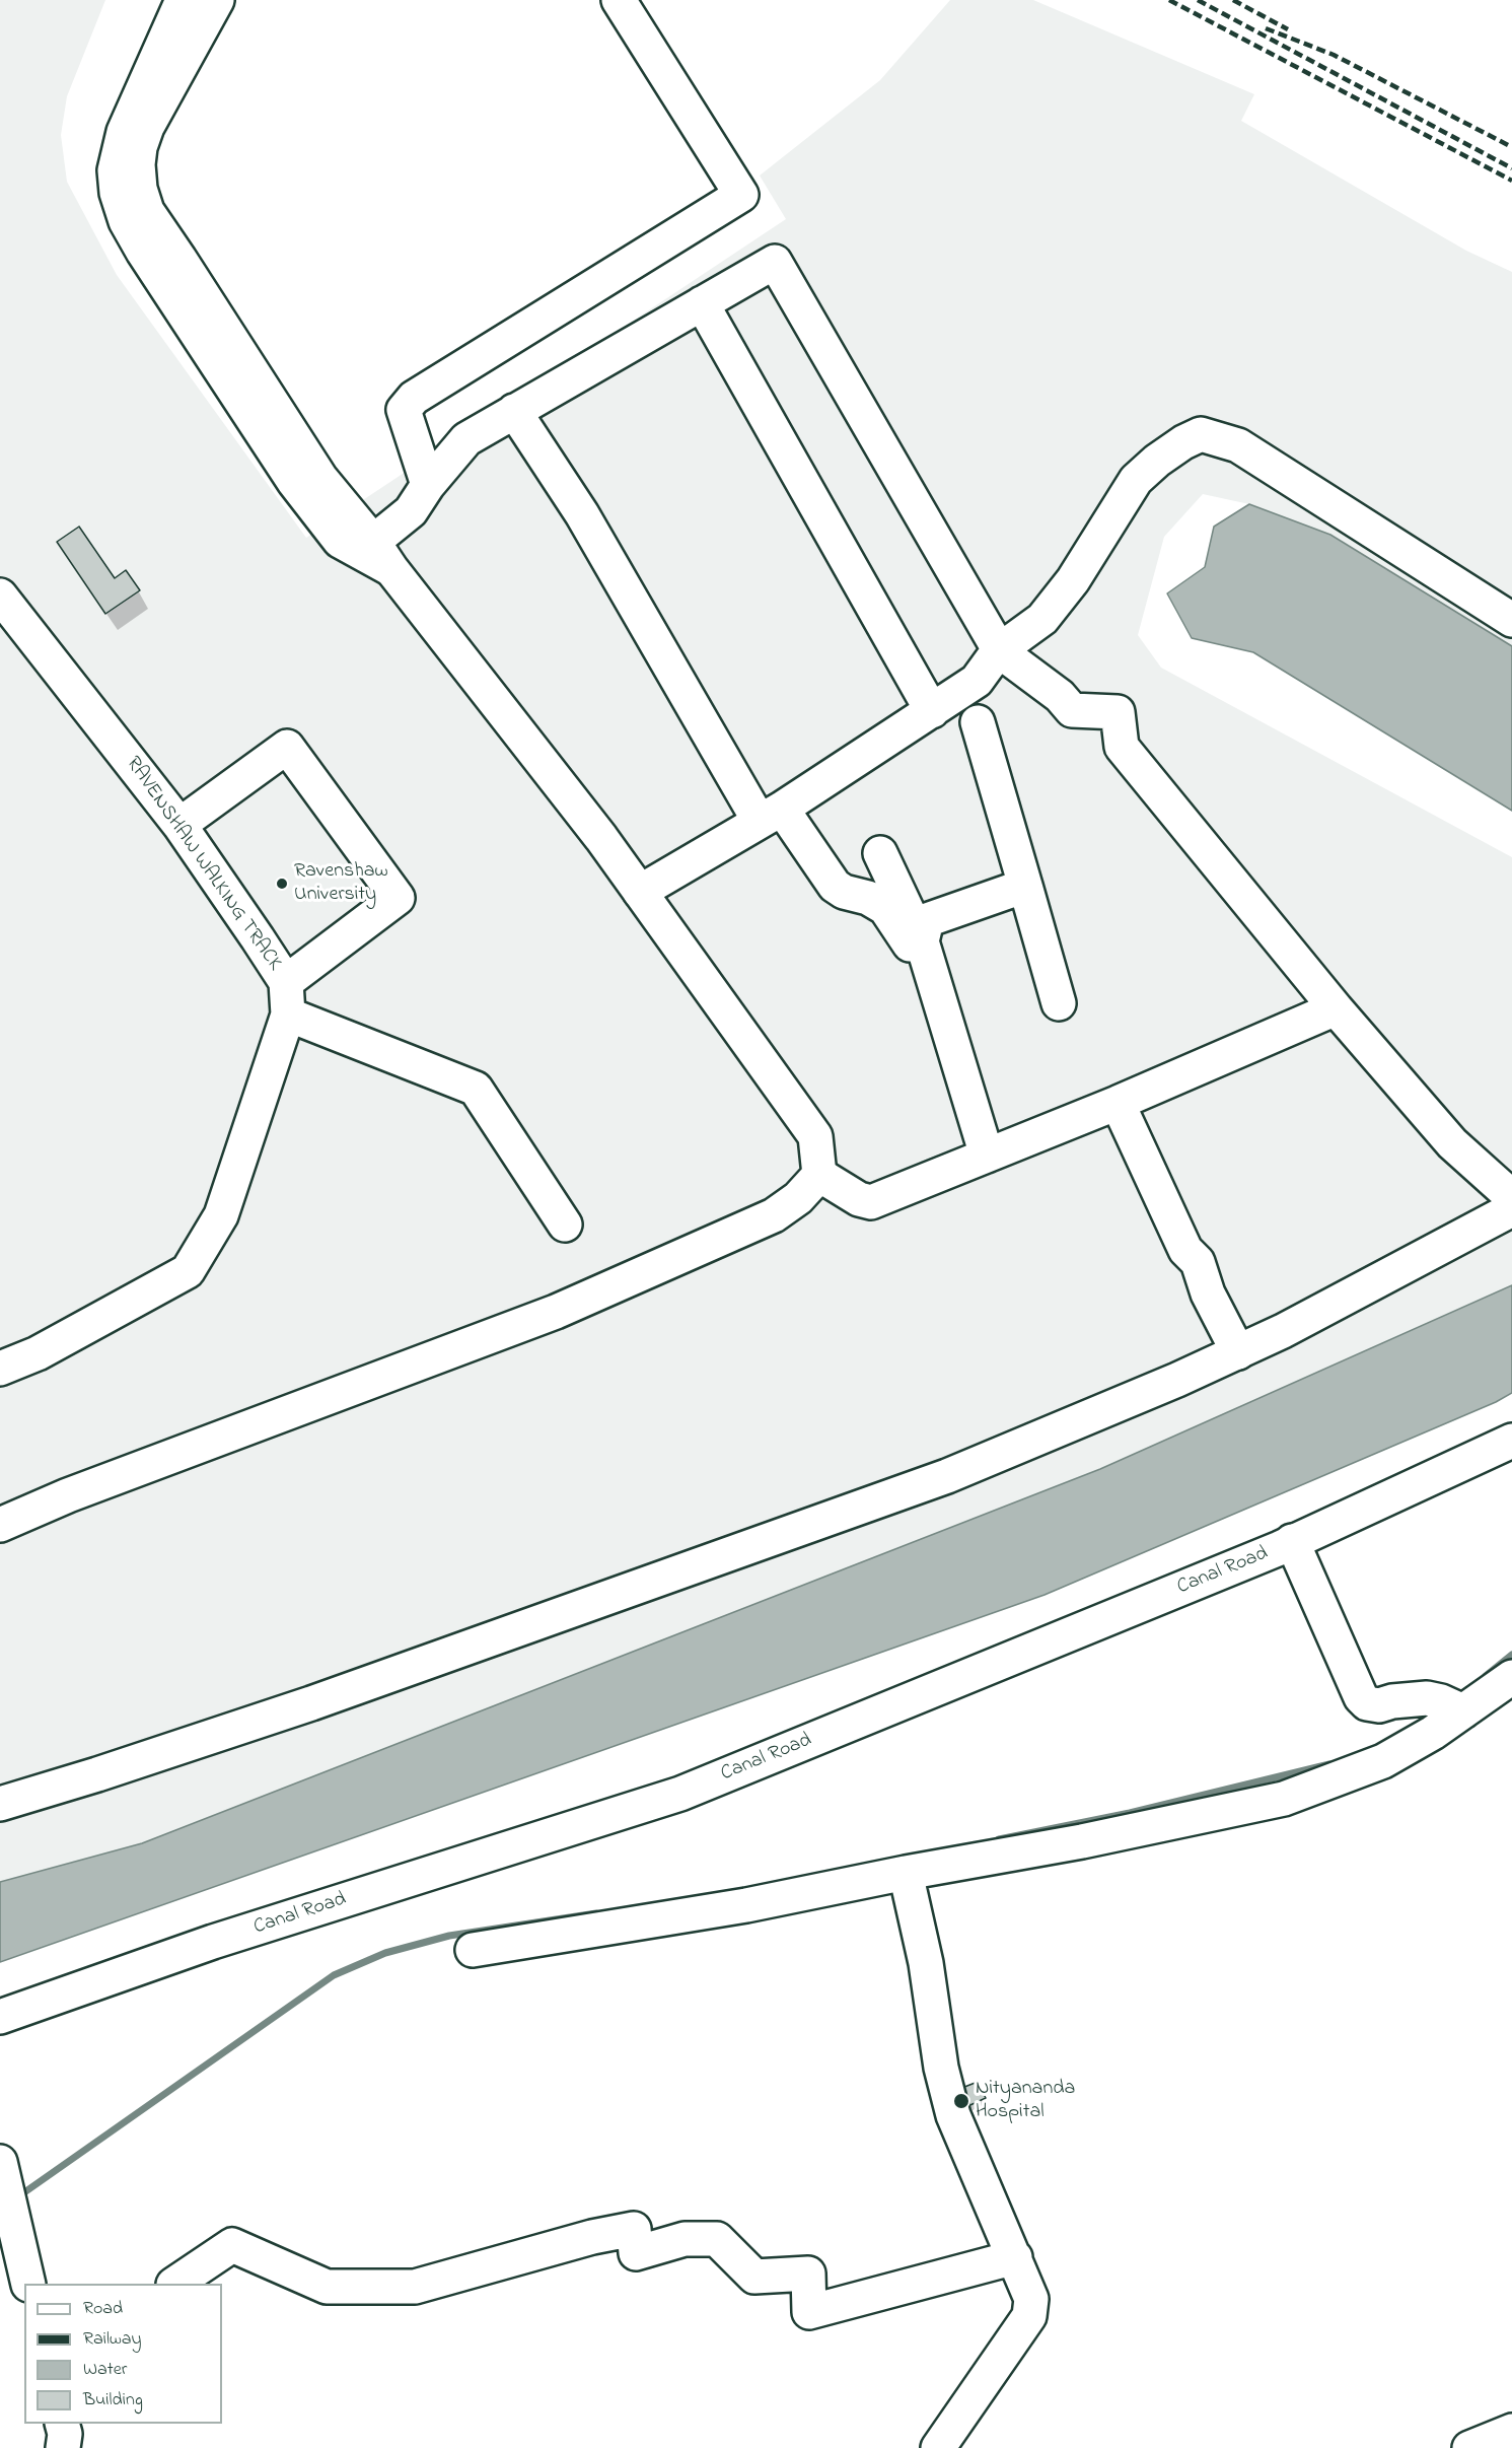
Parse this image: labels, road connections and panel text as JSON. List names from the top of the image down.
{
  "streets": {
    "street": ["RAVENSHAW WALKING TRACK", "Canal Road"]
  },
  "places": ["Ravenshaw University", "Nityananda Hospital"],
  "legend": [
    "Road",
    "Railway",
    "Water",
    "Building"
  ]
}
